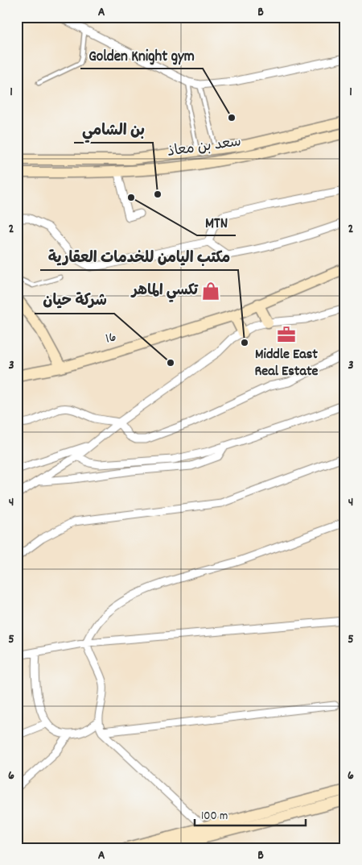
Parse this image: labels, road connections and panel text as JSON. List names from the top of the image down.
{
  "streets": {
    "street": ["سعد بن معاذ", "16"]
  },
  "places": {
    "other": [
      "Golden Knight gym",
      "بن الشامي",
      "MTN",
      "مكتب اليامن للخدمات العقارية",
      "شركة حيان"
    ],
    "shop": ["تكسي الماهر"],
    "office": ["Middle East Real Estate"]
  },
  "scale_bar": "100 m",
  "grid": {
    "columns": ["A", "B"],
    "rows": [
      "1",
      "2",
      "3",
      "4",
      "5",
      "6"
    ]
  }
}
